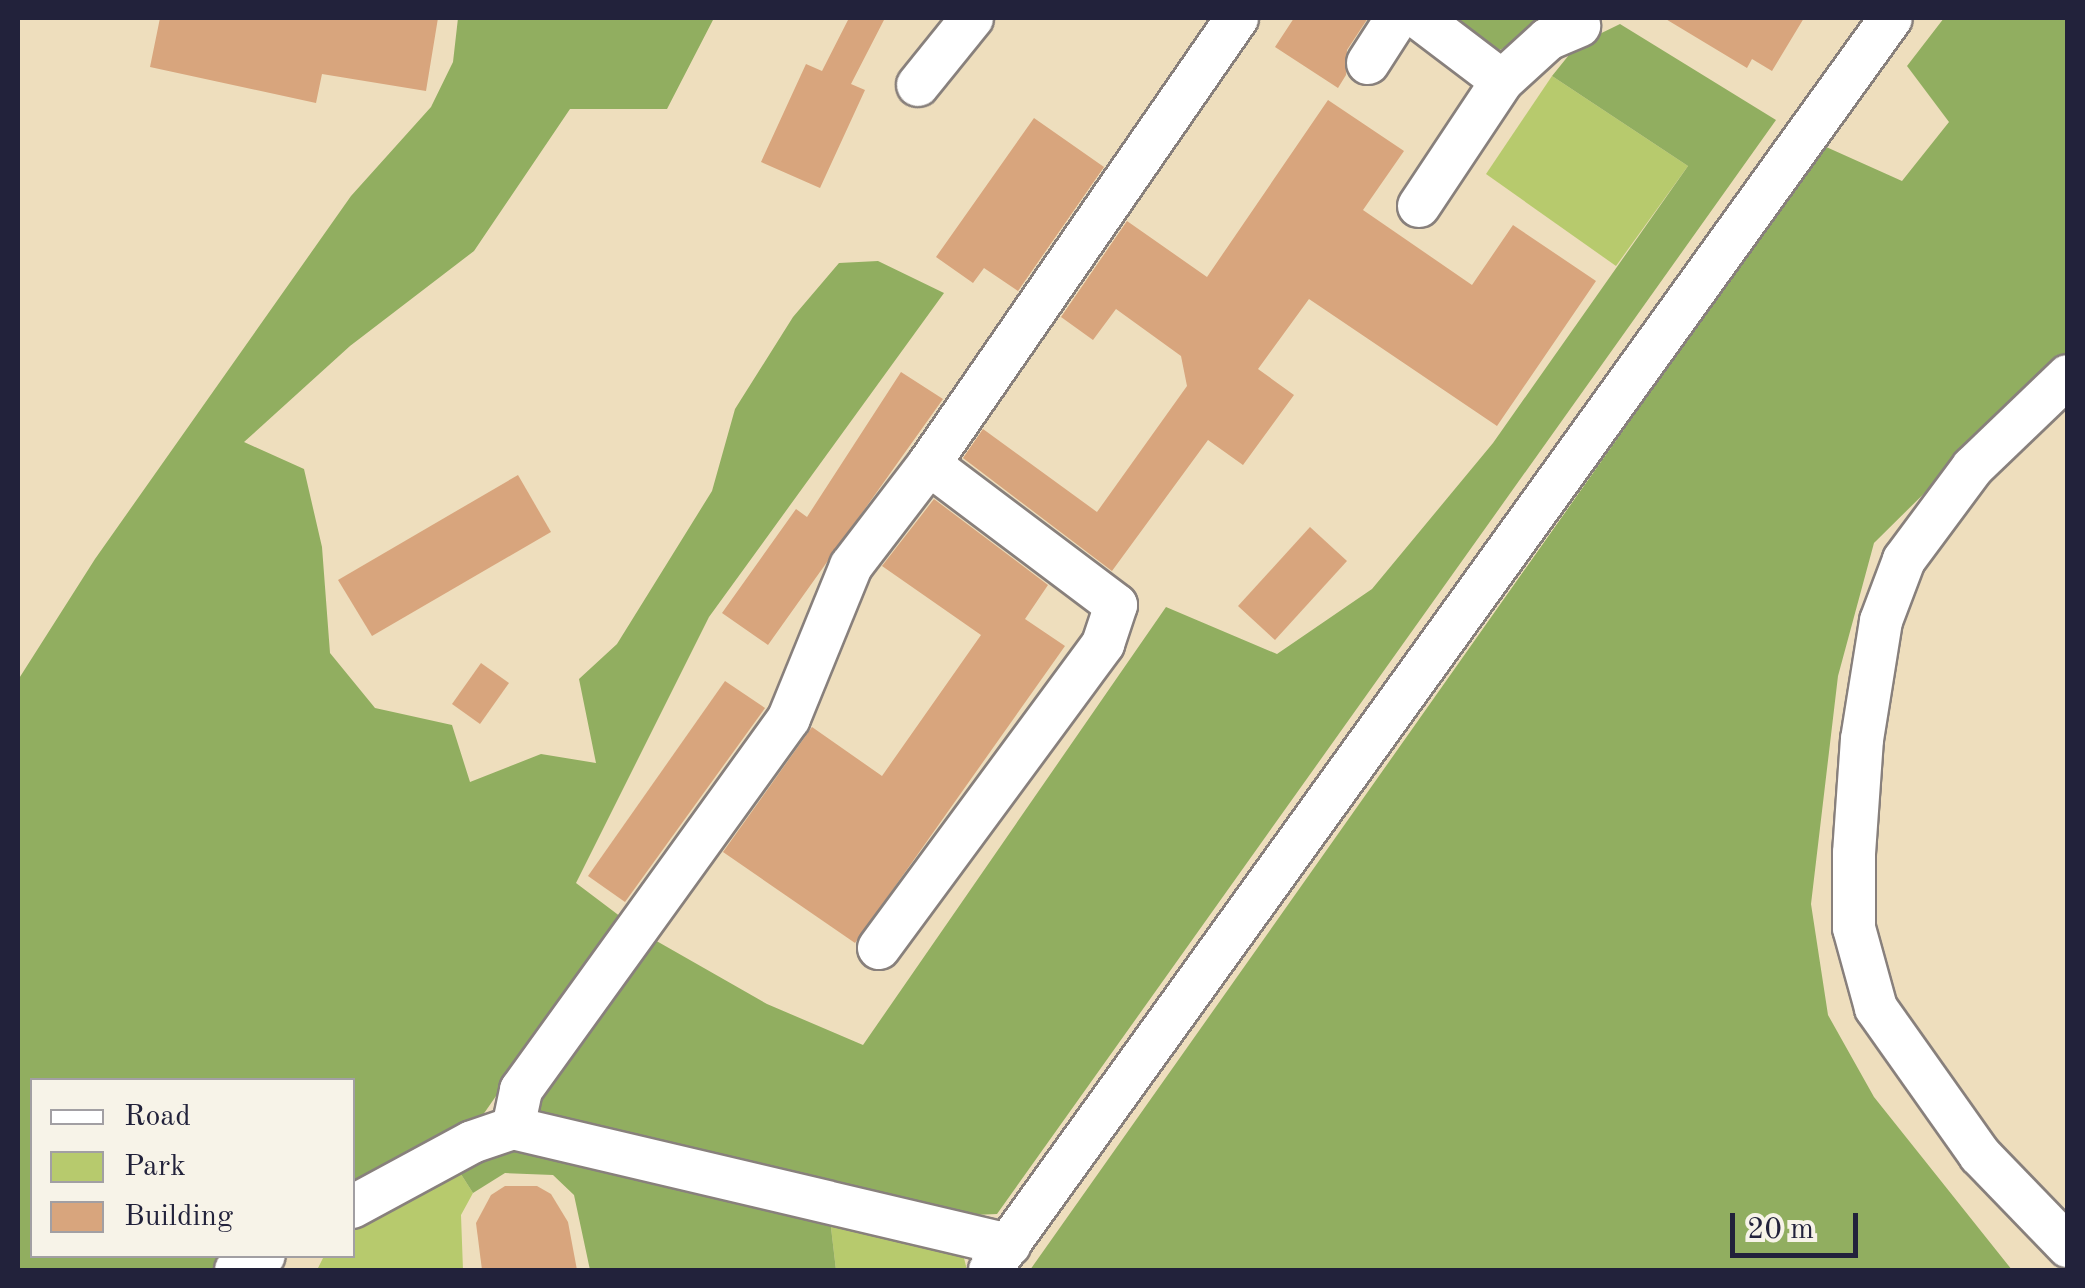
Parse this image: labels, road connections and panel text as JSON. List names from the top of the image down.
{
  "legend": ["Road", "Park", "Building"],
  "scale_bar": "20 m"
}
